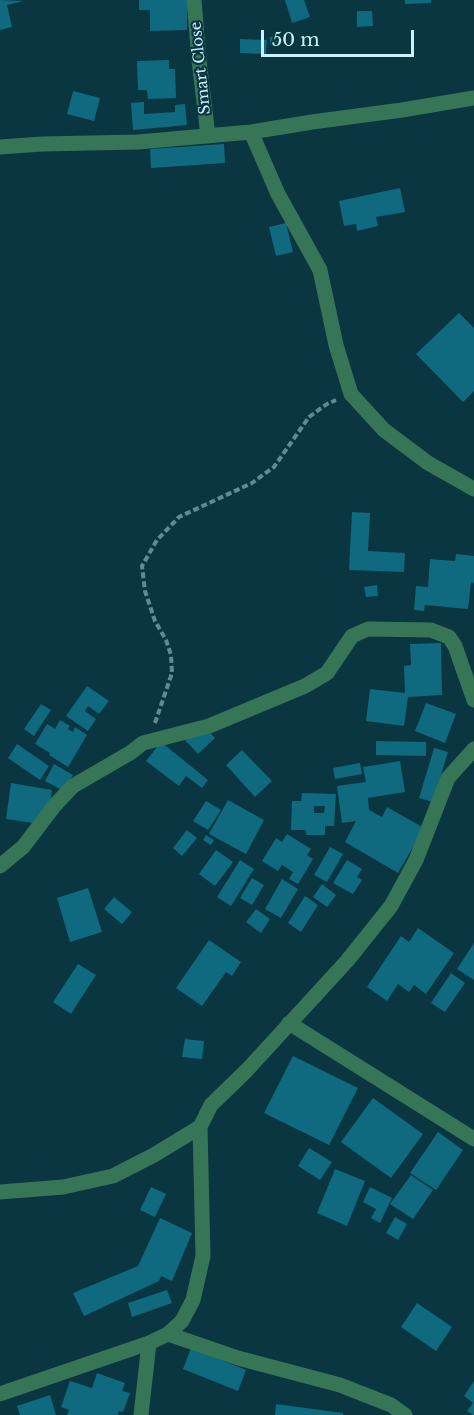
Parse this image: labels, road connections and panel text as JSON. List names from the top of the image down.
{
  "streets": {
    "street": ["Smart Close"]
  },
  "scale_bar": "50 m"
}
